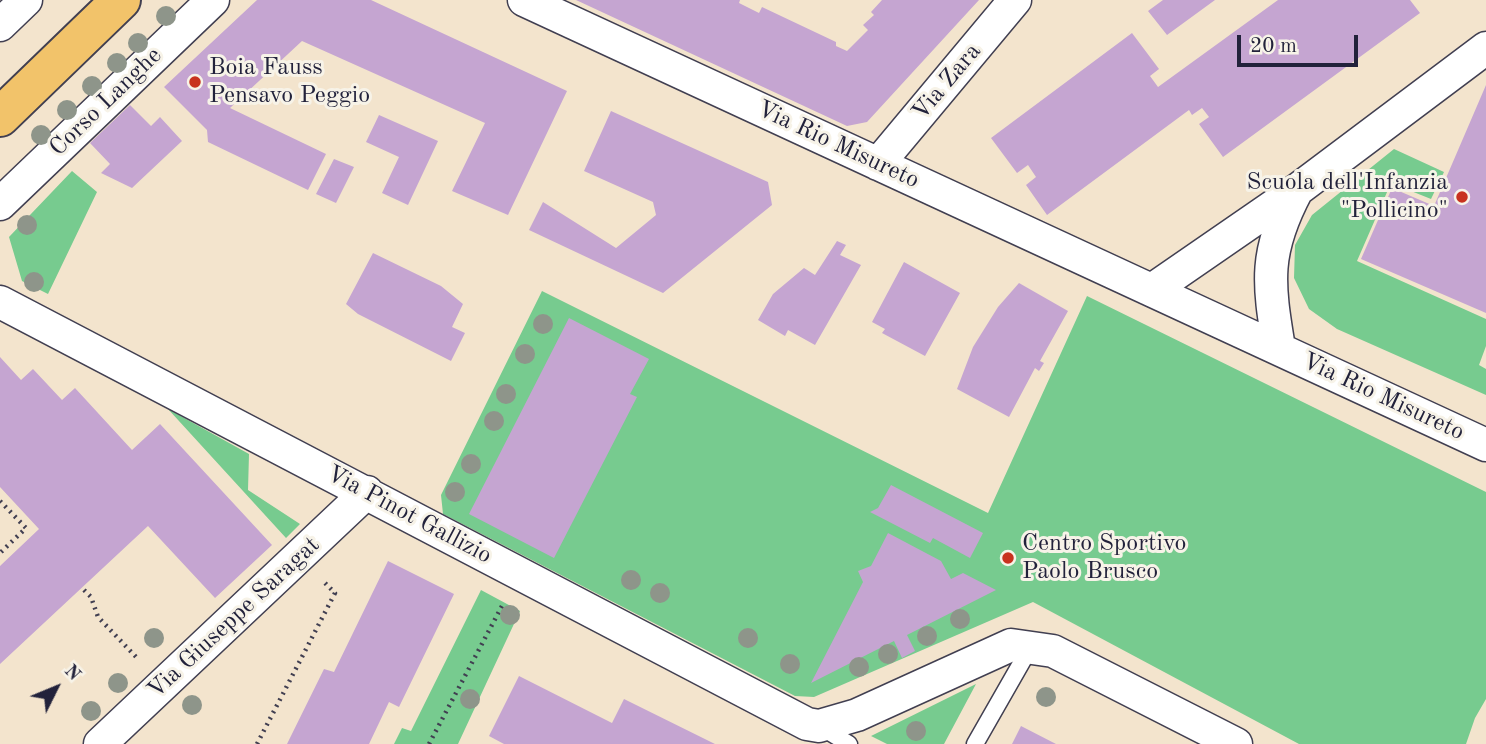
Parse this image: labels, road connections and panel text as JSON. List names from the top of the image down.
{
  "streets": {
    "street": [
      "Via Zara",
      "Corso Langhe",
      "Via Rio Misureto",
      "Via Pinot Gallizio",
      "Via Giuseppe Saragat"
    ]
  },
  "crossings": [
    ["Via Zara", "Via Rio Misureto"],
    ["Via Pinot Gallizio", "Via Giuseppe Saragat"]
  ],
  "places": ["Boia Fauss Pensavo Peggio", "Scuola dell'Infanzia \"Pollicino\"", "Centro Sportivo Paolo Brusco"],
  "scale_bar": "20 m",
  "north": "top right"
}
